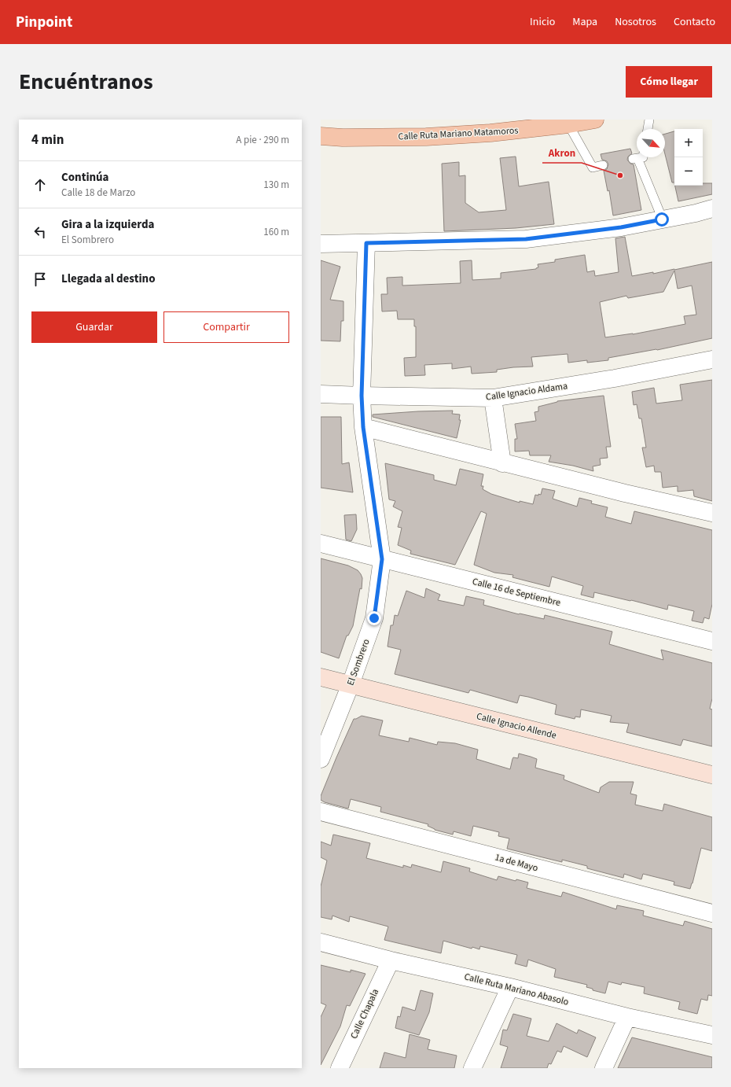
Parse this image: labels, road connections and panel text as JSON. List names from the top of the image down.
{
  "streets": {
    "main road": ["Calle Ruta Mariano Matamoros"],
    "street": [
      "Calle Ignacio Aldama",
      "Calle 16 de Septiembre",
      "El Sombrero",
      "Calle Ignacio Allende",
      "1a de Mayo",
      "Calle Ruta Mariano Abasolo",
      "Calle Chapala"
    ]
  },
  "crossings": [
    ["Calle Ignacio Aldama", "El Sombrero"],
    ["Calle 16 de Septiembre", "El Sombrero"],
    ["El Sombrero", "Calle Ignacio Allende"],
    ["Calle Ruta Mariano Abasolo", "Calle Chapala"]
  ],
  "places": ["Akron"],
  "north": "bottom right",
  "page": {
    "header": "Pinpoint",
    "nav": [
      "Inicio",
      "Mapa",
      "Nosotros",
      "Contacto"
    ],
    "title": "Encuéntranos",
    "buttons": [
      "Cómo llegar",
      ["Guardar", "Compartir"]
    ],
    "heading": ["4 min", "A pie · 290 m"],
    "map_buttons": ["+", "−"],
    "list": [
      ["Continúa", "Calle 18 de Marzo", "130 m"],
      ["Gira a la izquierda", "El Sombrero", "160 m"],
      "Llegada al destino"
    ]
  }
}
